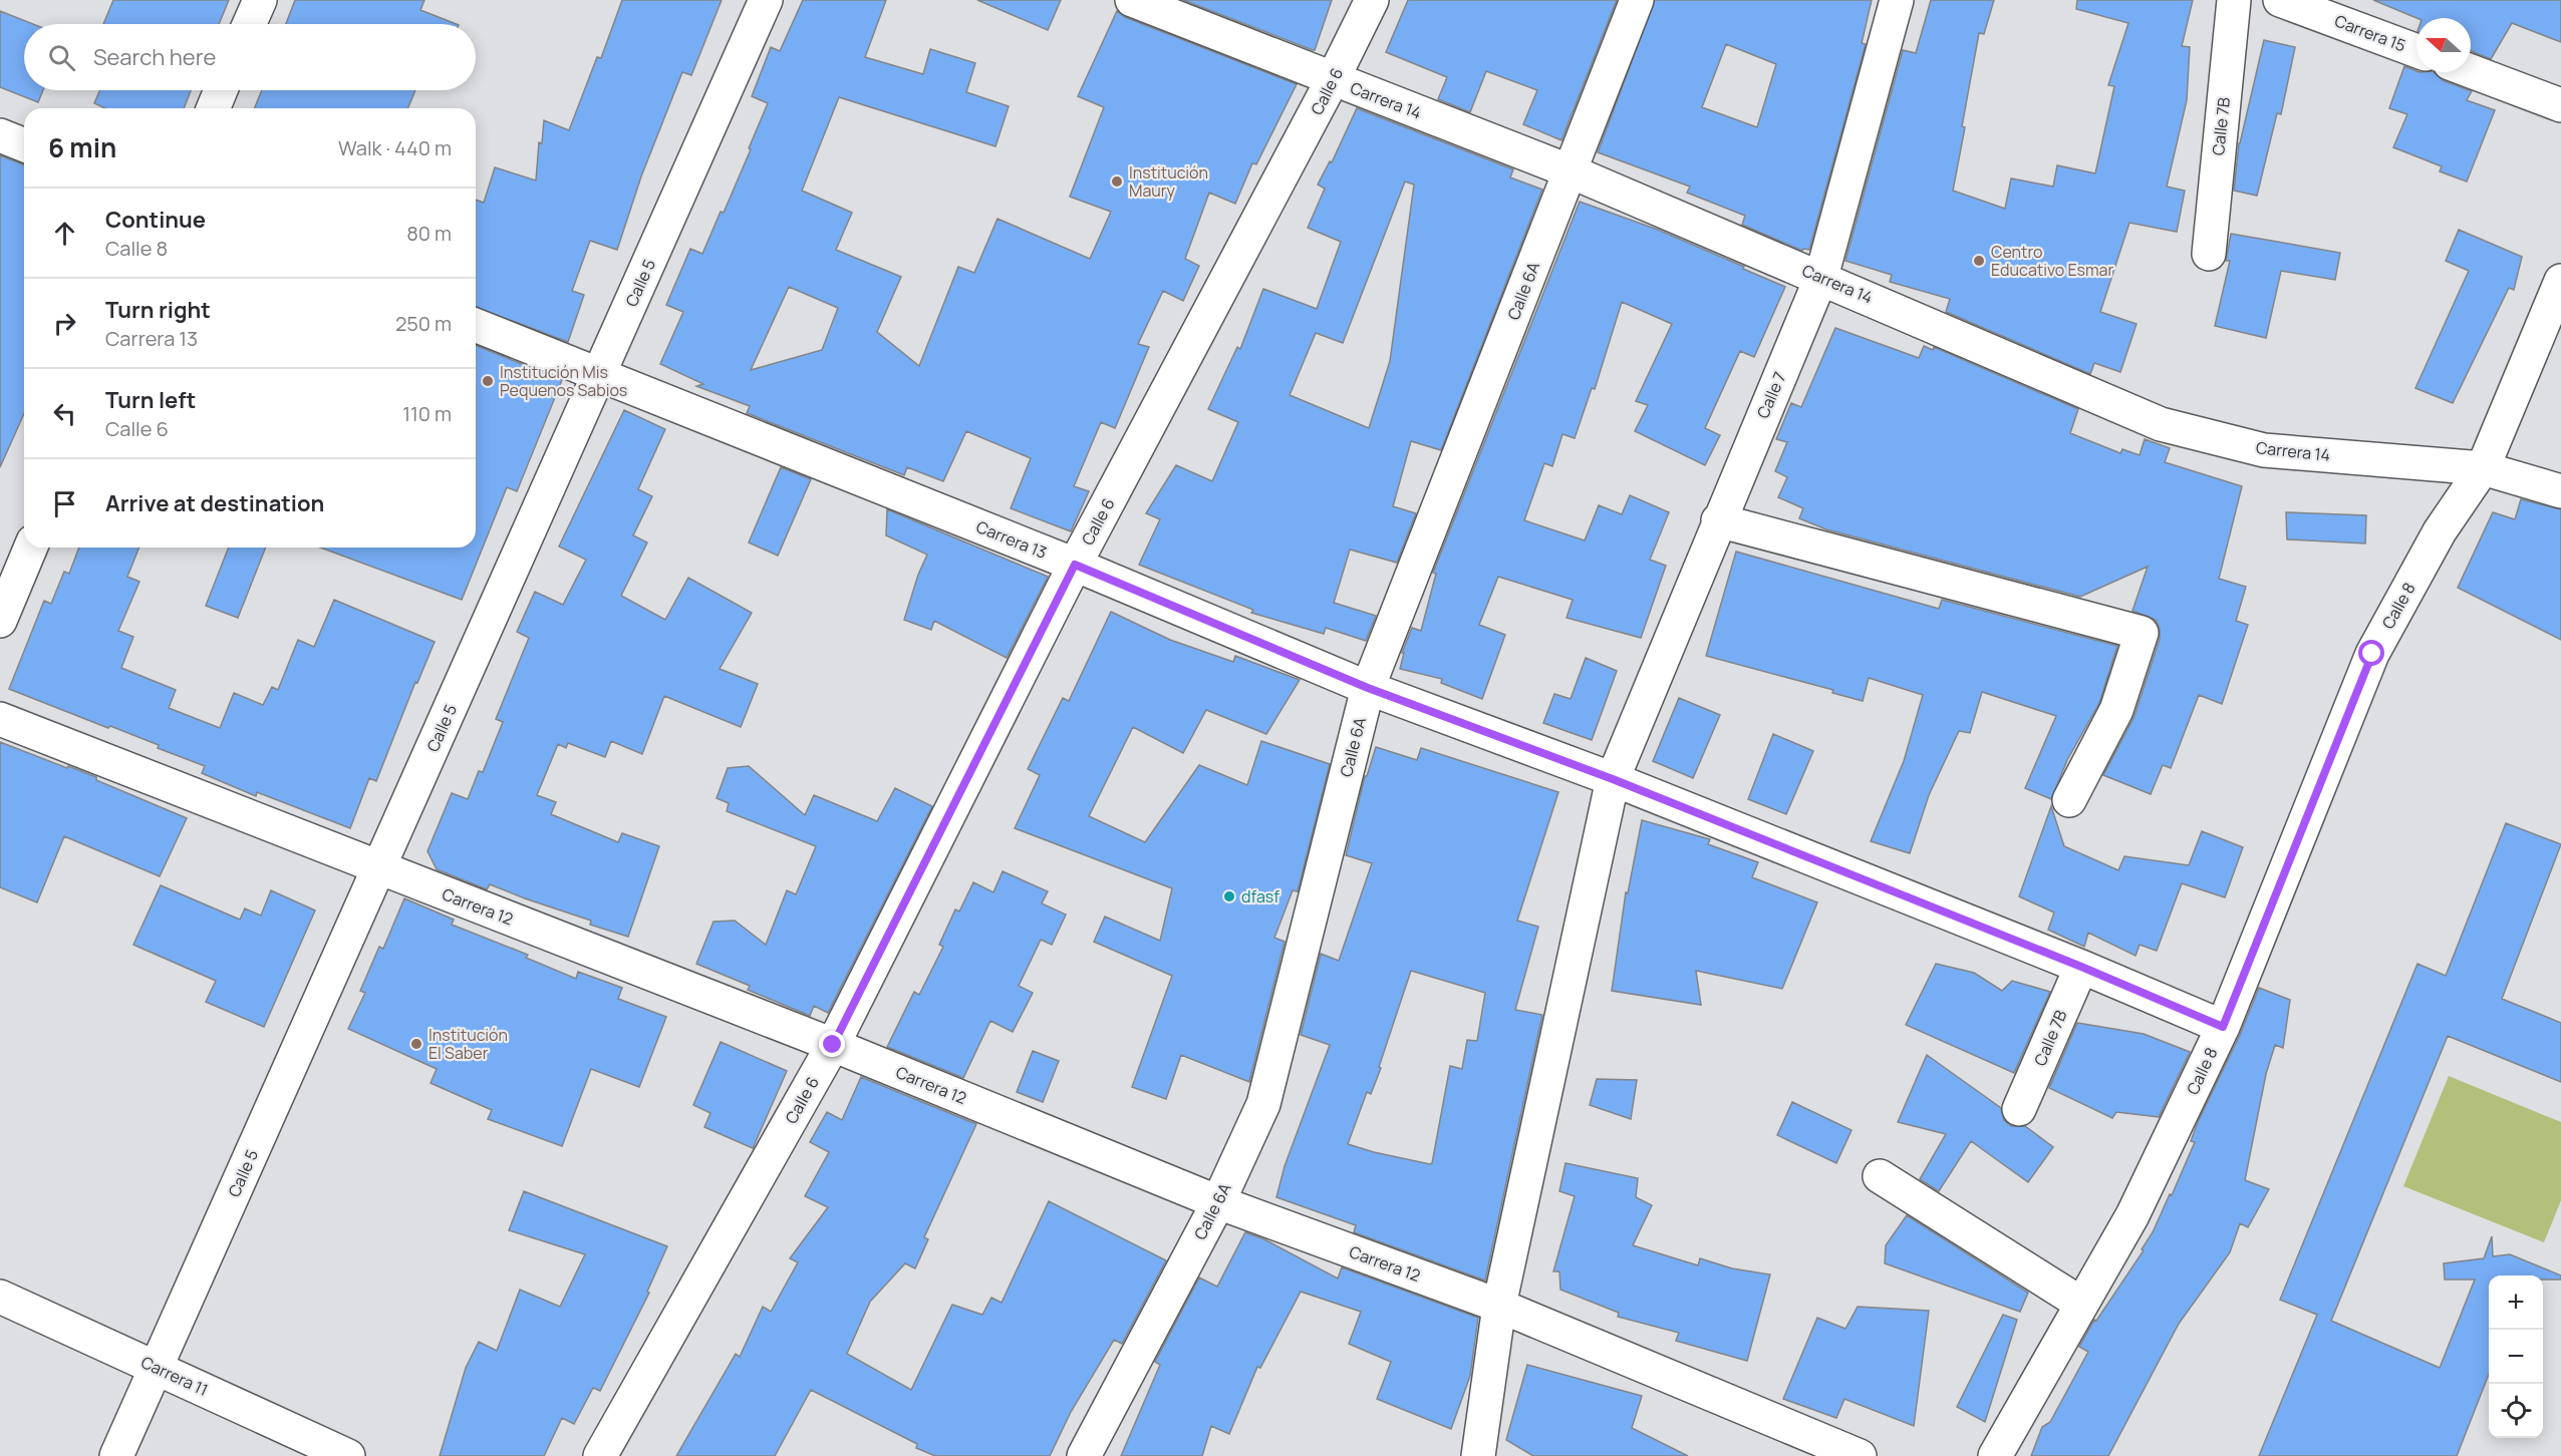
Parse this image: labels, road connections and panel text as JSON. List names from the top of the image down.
{
  "streets": {
    "street": [
      "Carrera 15",
      "Calle 6",
      "Carrera 14",
      "Calle 7B",
      "Calle 5",
      "Calle 6A",
      "Calle 7",
      "Carrera 13",
      "Calle 8",
      "Carrera 12",
      "Carrera 11"
    ]
  },
  "crossings": [
    ["Calle 6", "Carrera 14"],
    ["Calle 6", "Carrera 13"],
    ["Calle 6", "Carrera 12"],
    ["Carrera 14", "Calle 6A"],
    ["Carrera 14", "Calle 7"],
    ["Carrera 14", "Calle 8"],
    ["Calle 7B", "Carrera 13"],
    ["Calle 5", "Carrera 13"],
    ["Calle 5", "Carrera 12"],
    ["Calle 5", "Carrera 11"],
    ["Calle 6A", "Carrera 13"],
    ["Calle 6A", "Carrera 12"],
    ["Calle 7", "Carrera 13"],
    ["Calle 7", "Carrera 12"],
    ["Carrera 13", "Calle 8"]
  ],
  "places": [
    "Institución Maury",
    "Centro Educativo Esmar",
    "Institución Mis Pequenos Sabios",
    "dfasf",
    "Institución El Saber"
  ],
  "north": "left",
  "page": {
    "search": "Search here",
    "heading": ["6 min", "Walk · 440 m"],
    "list": [
      ["Continue", "Calle 8", "80 m"],
      ["Turn right", "Carrera 13", "250 m"],
      ["Turn left", "Calle 6", "110 m"],
      "Arrive at destination"
    ],
    "map_buttons": ["+", "−"]
  }
}
